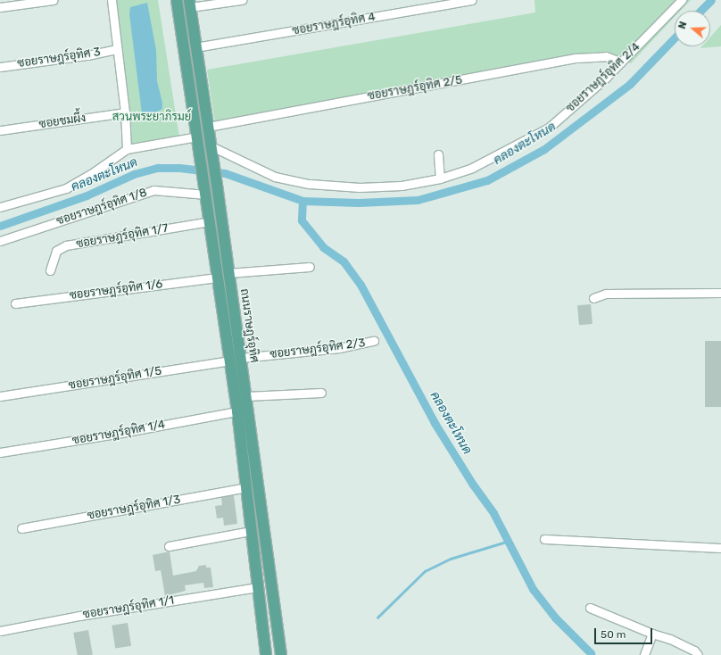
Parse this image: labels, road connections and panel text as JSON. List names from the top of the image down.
{
  "streets": {
    "main road": ["ถนนราษฎร์อุทิศ"],
    "street": [
      "ซอยราษฎร์อุทิศ 4",
      "ซอยราษฎร์อุทิศ 3",
      "ซอยราษฎร์อุทิศ 2/4",
      "ซอยราษฎร์อุทิศ 2/5",
      "ซอยชมผึ้ง",
      "ซอยราษฎร์อุทิศ 1/8",
      "ซอยราษฎร์อุทิศ 1/7",
      "ซอยราษฎร์อุทิศ 1/6",
      "ซอยราษฎร์อุทิศ 2/3",
      "ซอยราษฎร์อุทิศ 1/5",
      "ซอยราษฎร์อุทิศ 1/4",
      "ซอยราษฎร์อุทิศ 1/3",
      "ซอยราษฎร์อุทิศ 1/1"
    ]
  },
  "crossings": [
    ["ซอยราษฎร์อุทิศ 4", "ถนนราษฎร์อุทิศ"],
    ["ซอยราษฎร์อุทิศ 3", "ซอยชมผึ้ง"],
    ["ซอยราษฎร์อุทิศ 2/4", "ซอยราษฎร์อุทิศ 2/5"],
    ["ซอยราษฎร์อุทิศ 2/4", "ถนนราษฎร์อุทิศ"],
    ["ซอยราษฎร์อุทิศ 2/5", "ถนนราษฎร์อุทิศ"],
    ["ซอยราษฎร์อุทิศ 1/8", "ถนนราษฎร์อุทิศ"],
    ["ซอยราษฎร์อุทิศ 1/7", "ถนนราษฎร์อุทิศ"],
    ["ซอยราษฎร์อุทิศ 1/6", "ถนนราษฎร์อุทิศ"],
    ["ถนนราษฎร์อุทิศ", "ซอยราษฎร์อุทิศ 2/3"],
    ["ถนนราษฎร์อุทิศ", "ซอยราษฎร์อุทิศ 1/5"],
    ["ถนนราษฎร์อุทิศ", "ซอยราษฎร์อุทิศ 1/4"],
    ["ถนนราษฎร์อุทิศ", "ซอยราษฎร์อุทิศ 1/3"],
    ["ถนนราษฎร์อุทิศ", "ซอยราษฎร์อุทิศ 1/1"]
  ],
  "water": ["คลองตะโหนด"],
  "parks": ["สวนพระยาภิรมย์"],
  "scale_bar": "50 m",
  "north": "left"
}
